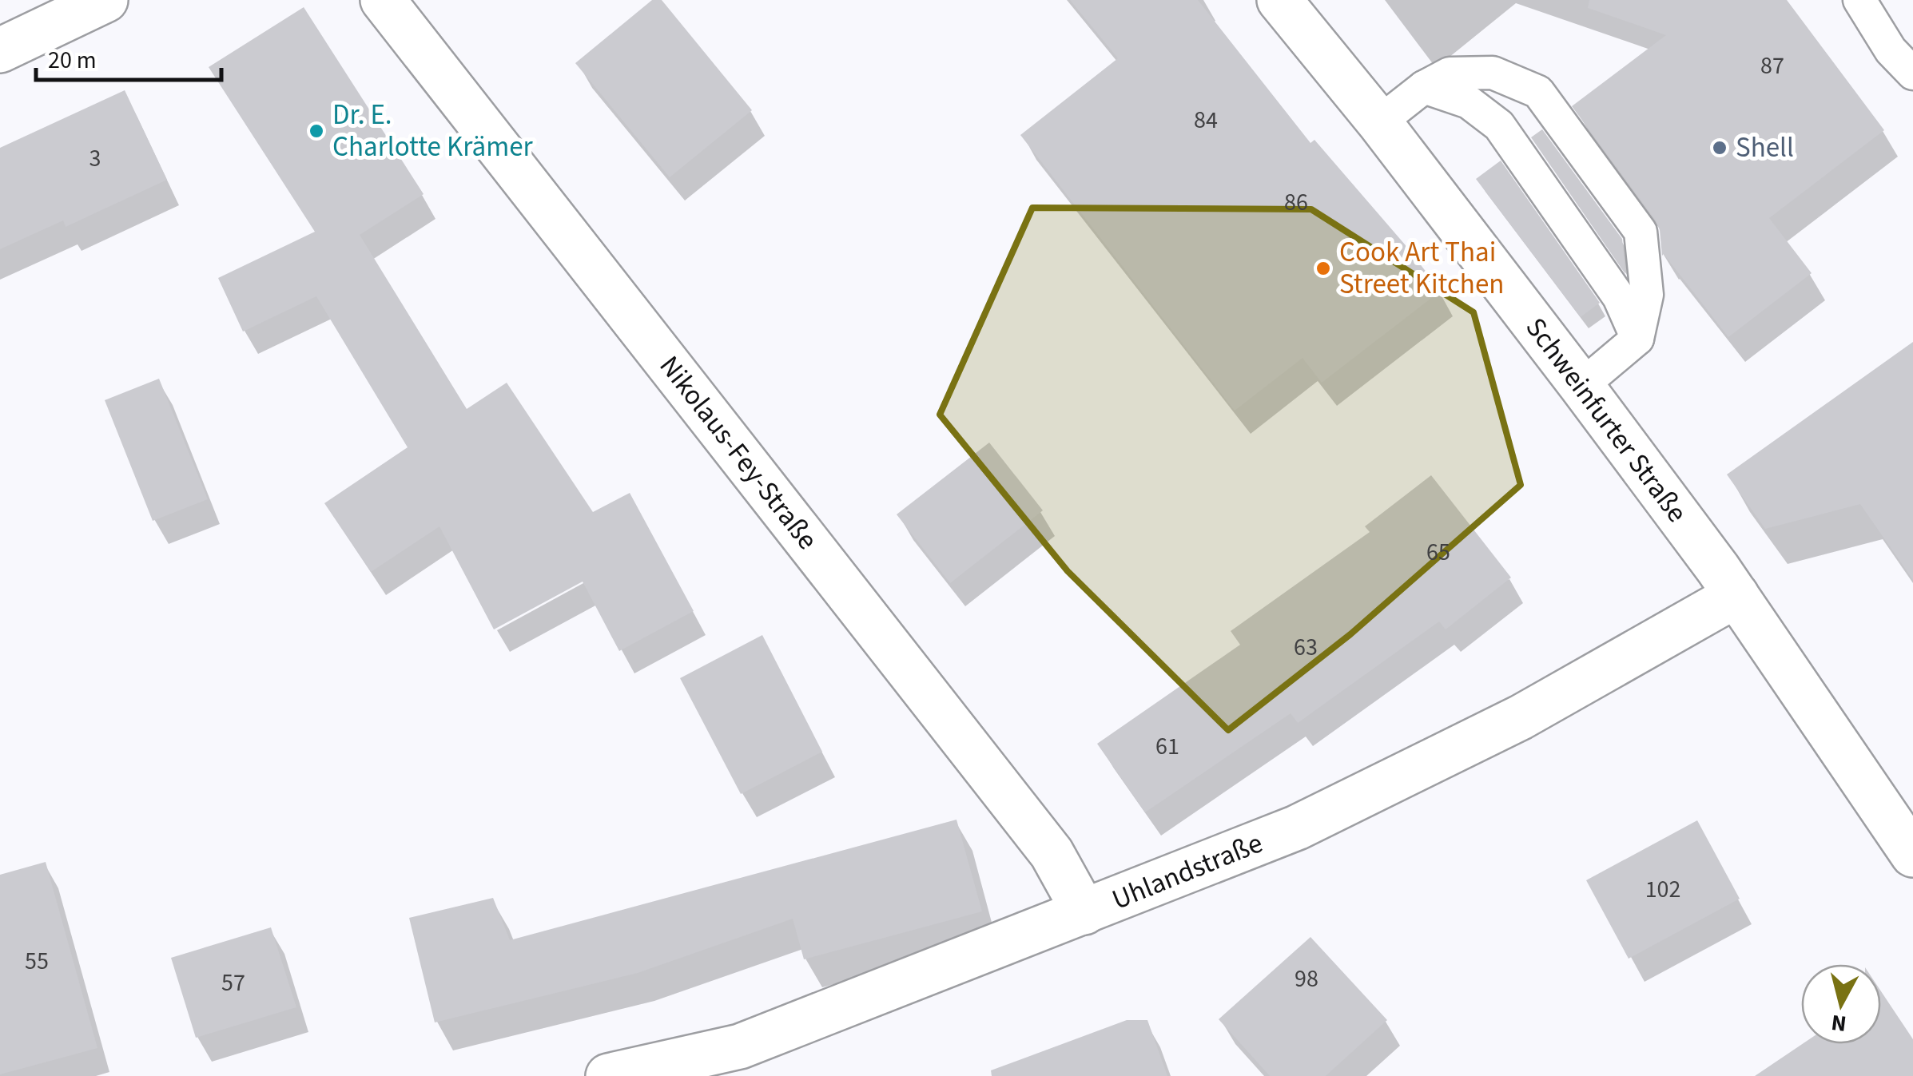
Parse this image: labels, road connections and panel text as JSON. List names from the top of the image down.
{
  "streets": {
    "street": ["Schweinfurter Straße", "Nikolaus-Fey-Straße", "Uhlandstraße"]
  },
  "crossings": [
    ["Schweinfurter Straße", "Uhlandstraße"],
    ["Nikolaus-Fey-Straße", "Uhlandstraße"]
  ],
  "places": ["Dr. E. Charlotte Krämer", "Shell", "Cook Art Thai Street Kitchen"],
  "house_numbers": [
    "87",
    "84",
    "3",
    "86",
    "65",
    "63",
    "61",
    "102",
    "55",
    "98",
    "57"
  ],
  "scale_bar": "20 m",
  "north": "bottom"
}
